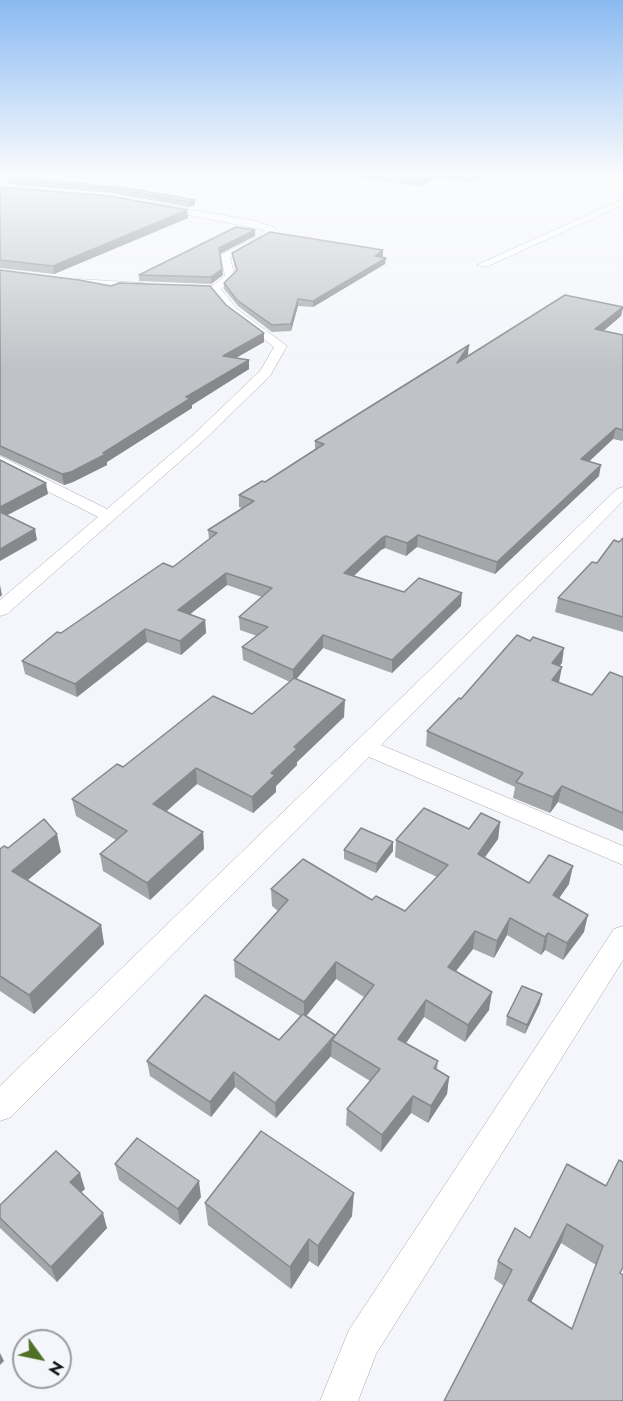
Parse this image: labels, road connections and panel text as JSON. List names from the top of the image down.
{
  "north": "bottom right"
}
